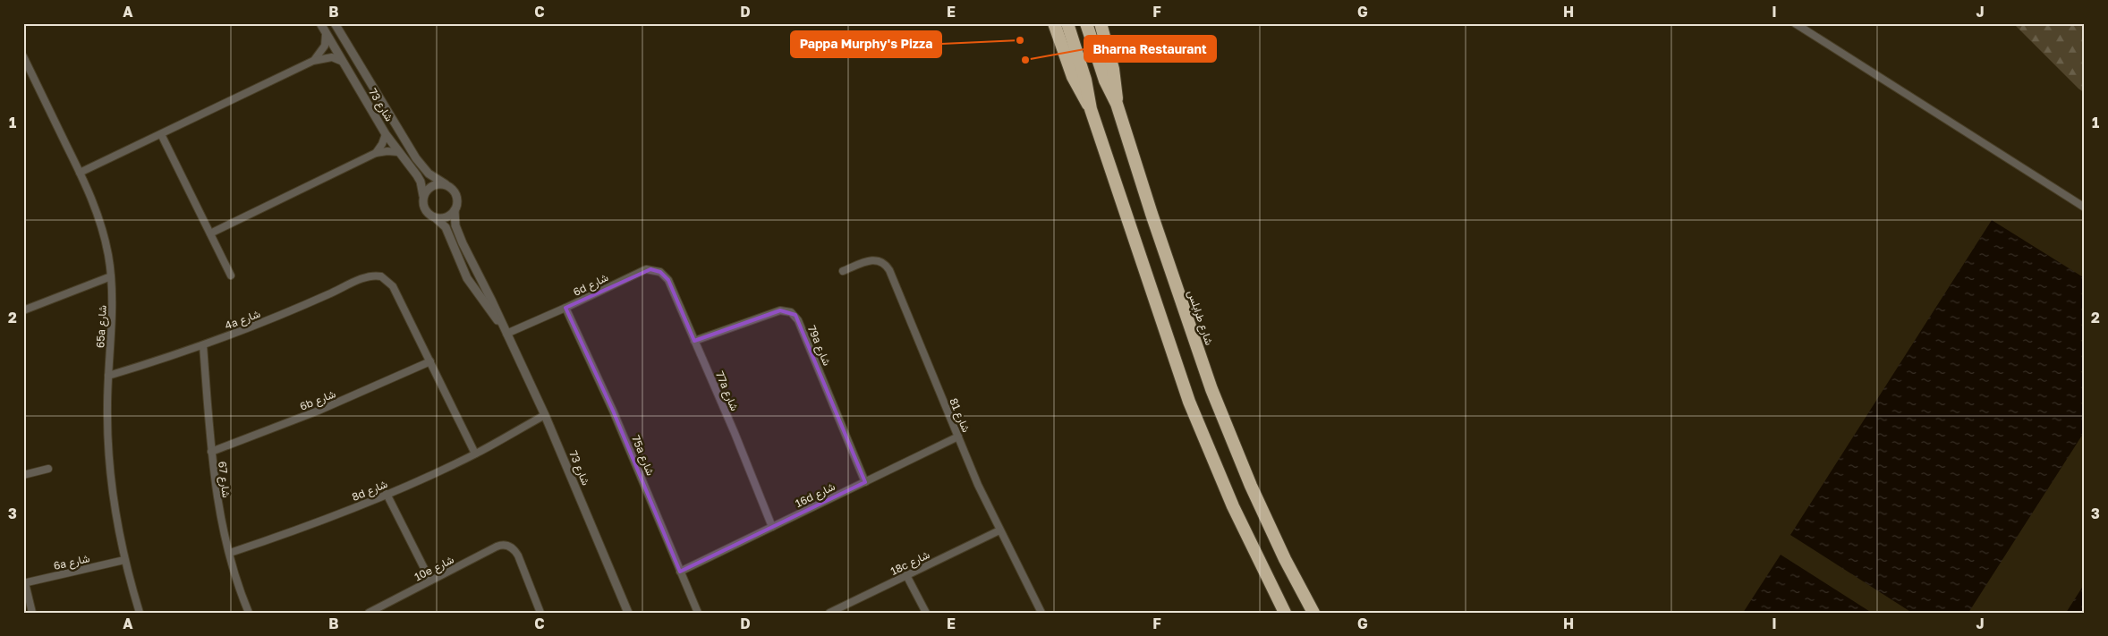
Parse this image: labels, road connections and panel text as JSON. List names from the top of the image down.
{
  "streets": {
    "highway": ["شارع طرابلس"],
    "street": [
      "شارع 73",
      "6d شارع",
      "4a شارع",
      "65a شارع",
      "79a شارع",
      "77a شارع",
      "6b شارع",
      "شارع 81",
      "75a شارع",
      "شارع 67",
      "8d شارع",
      "16d شارع",
      "6a شارع",
      "18c شارع",
      "10e شارع"
    ]
  },
  "crossings": [
    ["شارع 73", "6d شارع"],
    ["شارع 73", "8d شارع"],
    ["6d شارع", "77a شارع"],
    ["6d شارع", "75a شارع"],
    ["4a شارع", "65a شارع"],
    ["4a شارع", "6b شارع"],
    ["4a شارع", "شارع 67"],
    ["65a شارع", "6a شارع"],
    ["79a شارع", "77a شارع"],
    ["79a شارع", "16d شارع"],
    ["77a شارع", "16d شارع"],
    ["6b شارع", "شارع 67"],
    ["شارع 81", "16d شارع"],
    ["شارع 81", "18c شارع"],
    ["75a شارع", "16d شارع"],
    ["شارع 67", "8d شارع"]
  ],
  "places": ["Pappa Murphy's Pizza", "Bharna Restaurant"],
  "grid": {
    "columns": [
      "A",
      "B",
      "C",
      "D",
      "E",
      "F",
      "G",
      "H",
      "I",
      "J"
    ],
    "rows": ["1", "2", "3"]
  }
}
